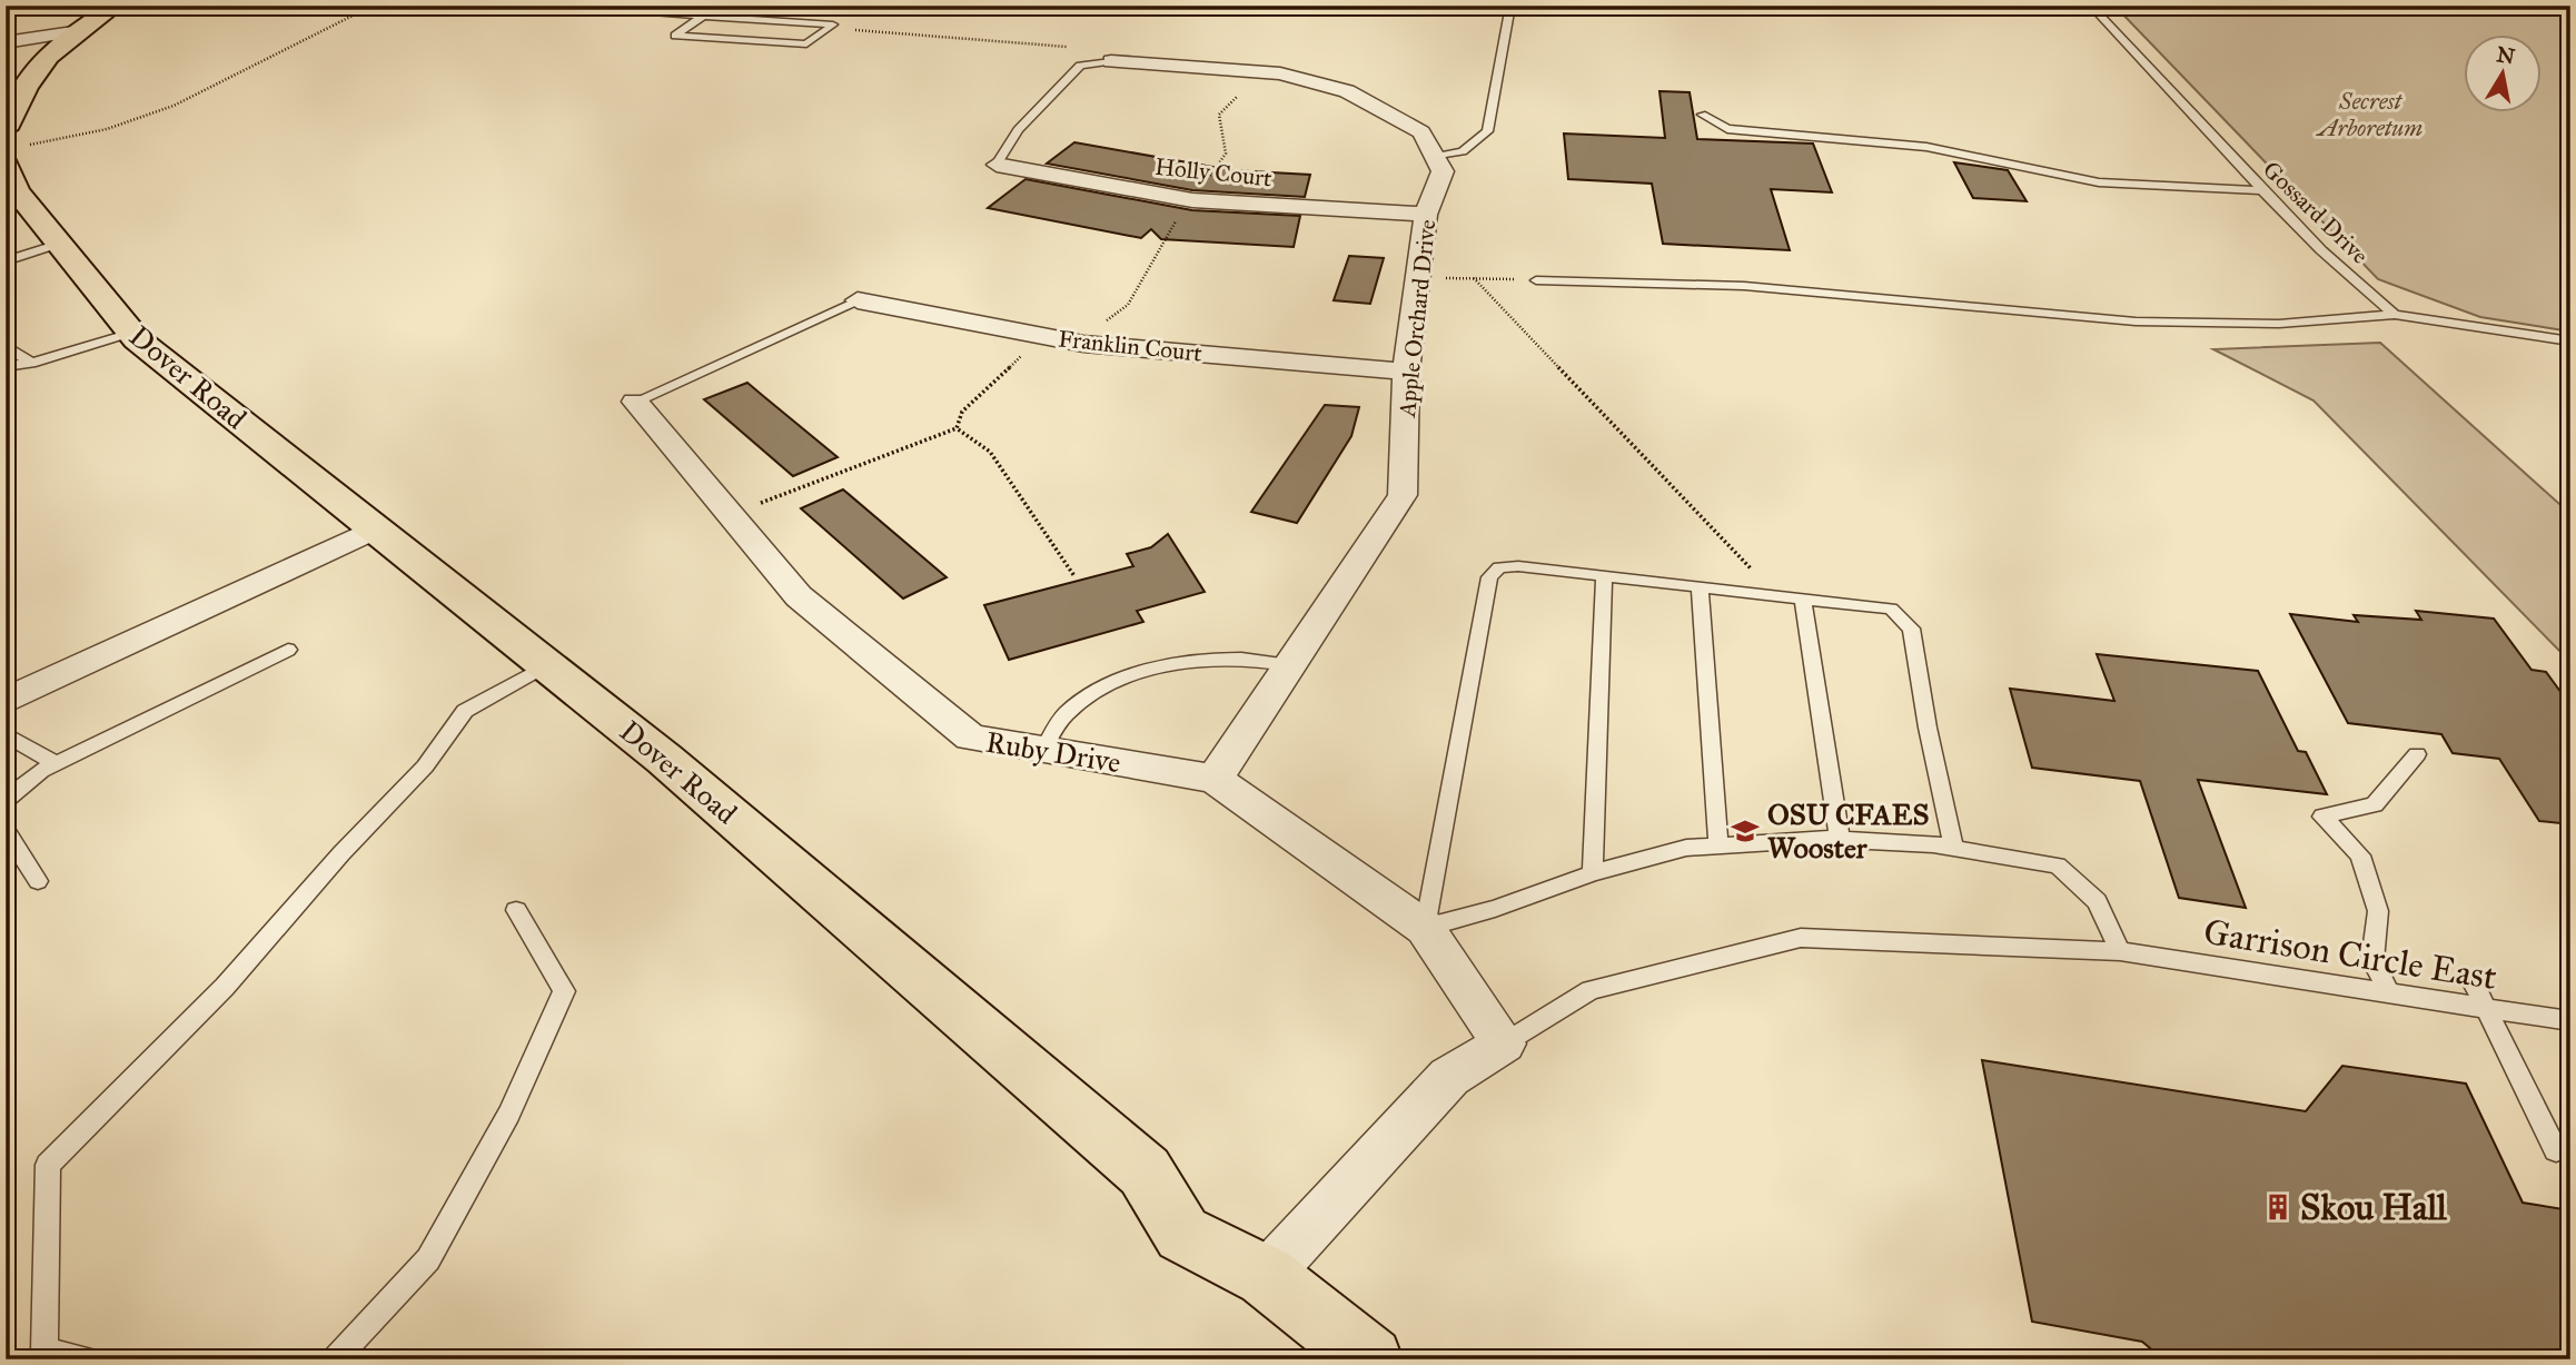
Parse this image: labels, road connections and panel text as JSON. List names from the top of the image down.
{
  "streets": {
    "main road": ["Dover Road"],
    "street": [
      "Holly Court",
      "Apple Orchard Drive",
      "Franklin Court",
      "Ruby Drive"
    ],
    "lane": ["Gossard Drive", "Garrison Circle East"]
  },
  "crossings": [
    ["Holly Court", "Apple Orchard Drive"],
    ["Apple Orchard Drive", "Franklin Court"],
    ["Apple Orchard Drive", "Ruby Drive"]
  ],
  "parks": ["Secrest Arboretum"],
  "places": {
    "school or university": ["OSU CFAES Wooster"],
    "building": ["Skou Hall"]
  },
  "north": "top"
}
